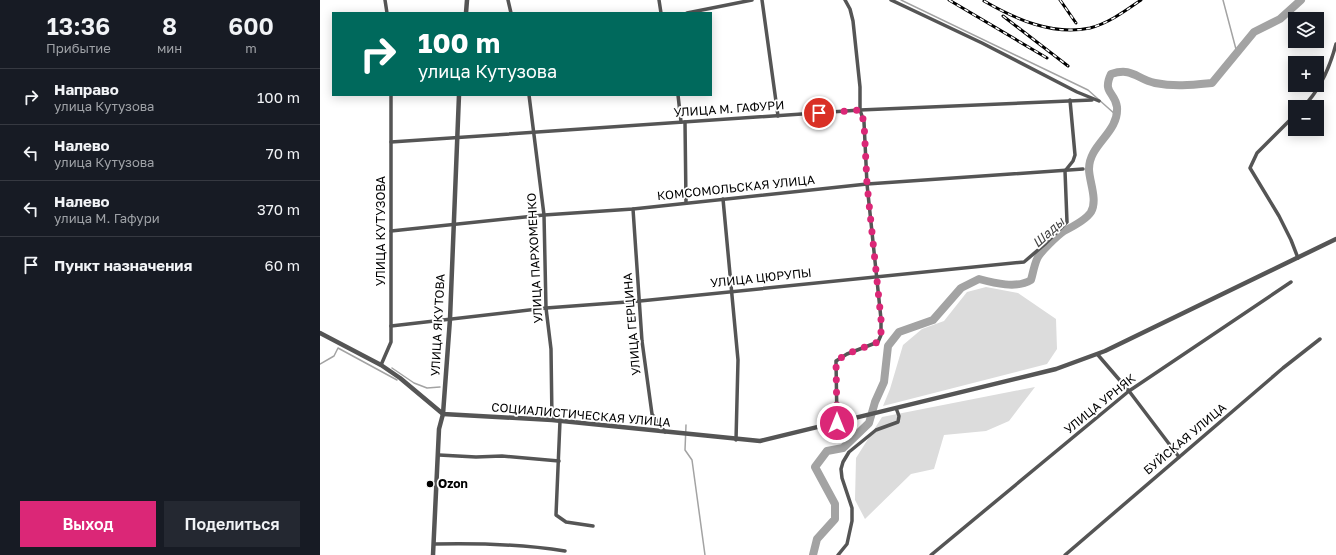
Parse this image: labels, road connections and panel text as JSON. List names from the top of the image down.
{
  "streets": {
    "street": [
      "УЛИЦА М. ГАФУРИ",
      "КОМСОМОЛЬСКАЯ УЛИЦА",
      "УЛИЦА КУТУЗОВА",
      "УЛИЦА ПАРХОМЕНКО",
      "УЛИЦА ЦЮРУПЫ",
      "УЛИЦА ГЕРЦИНА",
      "УЛИЦА ЯКУТОВА",
      "УЛИЦА УРНЯК",
      "СОЦИАЛИСТИЧЕСКАЯ УЛИЦА",
      "БУЙСКАЯ УЛИЦА"
    ]
  },
  "crossings": [
    ["УЛИЦА М. ГАФУРИ", "УЛИЦА КУТУЗОВА"],
    ["УЛИЦА М. ГАФУРИ", "УЛИЦА ПАРХОМЕНКО"],
    ["УЛИЦА М. ГАФУРИ", "УЛИЦА ЯКУТОВА"],
    ["КОМСОМОЛЬСКАЯ УЛИЦА", "УЛИЦА КУТУЗОВА"],
    ["КОМСОМОЛЬСКАЯ УЛИЦА", "УЛИЦА ПАРХОМЕНКО"],
    ["КОМСОМОЛЬСКАЯ УЛИЦА", "УЛИЦА ЦЮРУПЫ"],
    ["КОМСОМОЛЬСКАЯ УЛИЦА", "УЛИЦА ГЕРЦИНА"],
    ["КОМСОМОЛЬСКАЯ УЛИЦА", "УЛИЦА ЯКУТОВА"],
    ["УЛИЦА КУТУЗОВА", "УЛИЦА ЦЮРУПЫ"],
    ["УЛИЦА ПАРХОМЕНКО", "УЛИЦА ЦЮРУПЫ"],
    ["УЛИЦА ПАРХОМЕНКО", "СОЦИАЛИСТИЧЕСКАЯ УЛИЦА"],
    ["УЛИЦА ЦЮРУПЫ", "УЛИЦА ГЕРЦИНА"],
    ["УЛИЦА ЦЮРУПЫ", "УЛИЦА ЯКУТОВА"],
    ["УЛИЦА ГЕРЦИНА", "СОЦИАЛИСТИЧЕСКАЯ УЛИЦА"],
    ["УЛИЦА ЯКУТОВА", "СОЦИАЛИСТИЧЕСКАЯ УЛИЦА"]
  ],
  "water": ["Шады"],
  "places": ["Ozon"],
  "page": {
    "eta": [
      "13:36",
      "Прибытие",
      "8",
      "мин",
      "600",
      "m"
    ],
    "map_buttons": ["+", "−"],
    "turn": ["100 m", "улица Кутузова"],
    "list": [
      {
        "name": "Направо",
        "note": "улица Кутузова",
        "value": "100 m"
      },
      {
        "name": "Налево",
        "note": "улица Кутузова",
        "value": "70 m"
      },
      {
        "name": "Налево",
        "note": "улица М. Гафури",
        "value": "370 m"
      },
      {
        "name": "Пункт назначения",
        "value": "60 m"
      }
    ],
    "buttons": ["Выход", "Поделиться"]
  }
}
